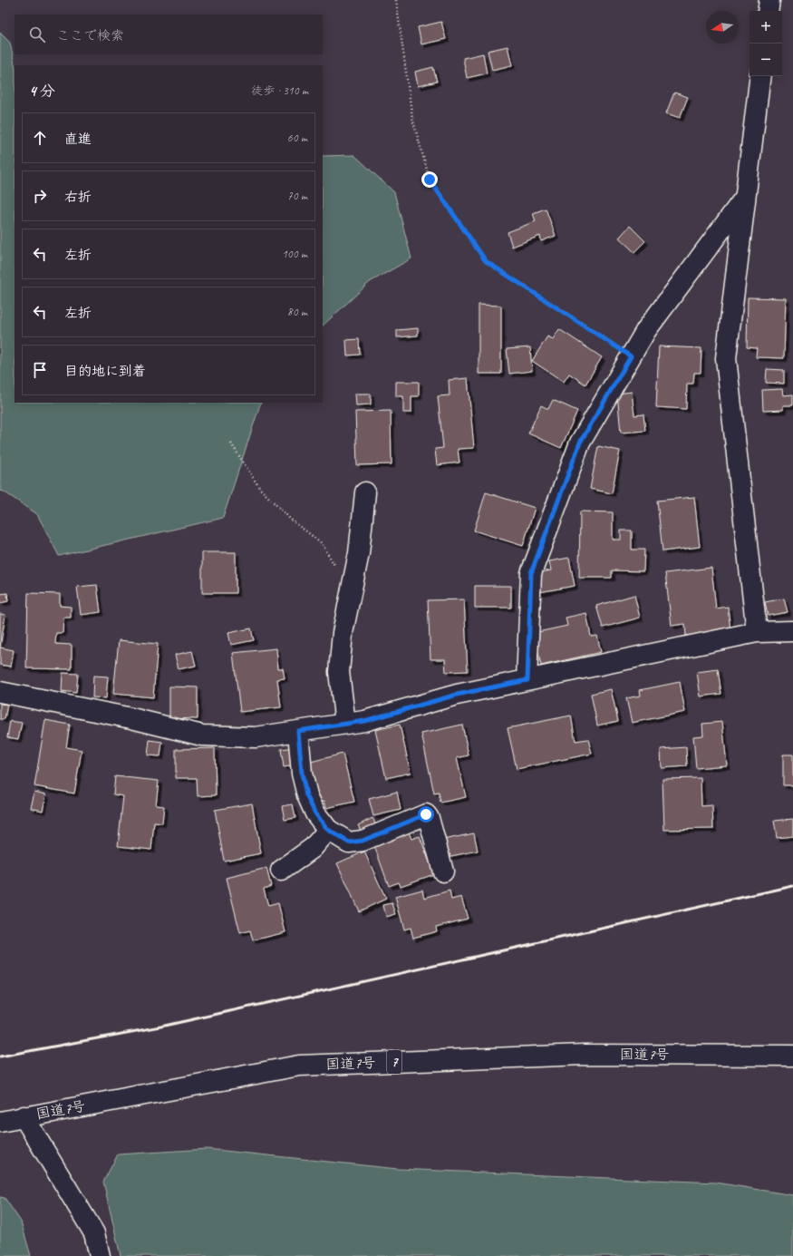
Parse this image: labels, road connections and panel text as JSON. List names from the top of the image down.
{
  "streets": {
    "main road": ["国道7号", "7"]
  },
  "north": "left",
  "page": {
    "map_buttons": ["+", "−"],
    "search": "ここで検索",
    "heading": ["4 分", "徒歩 · 310 m"],
    "list": [
      ["直進", "60 m"],
      ["右折", "70 m"],
      ["左折", "100 m"],
      ["左折", "80 m"],
      "目的地に到着"
    ]
  }
}
